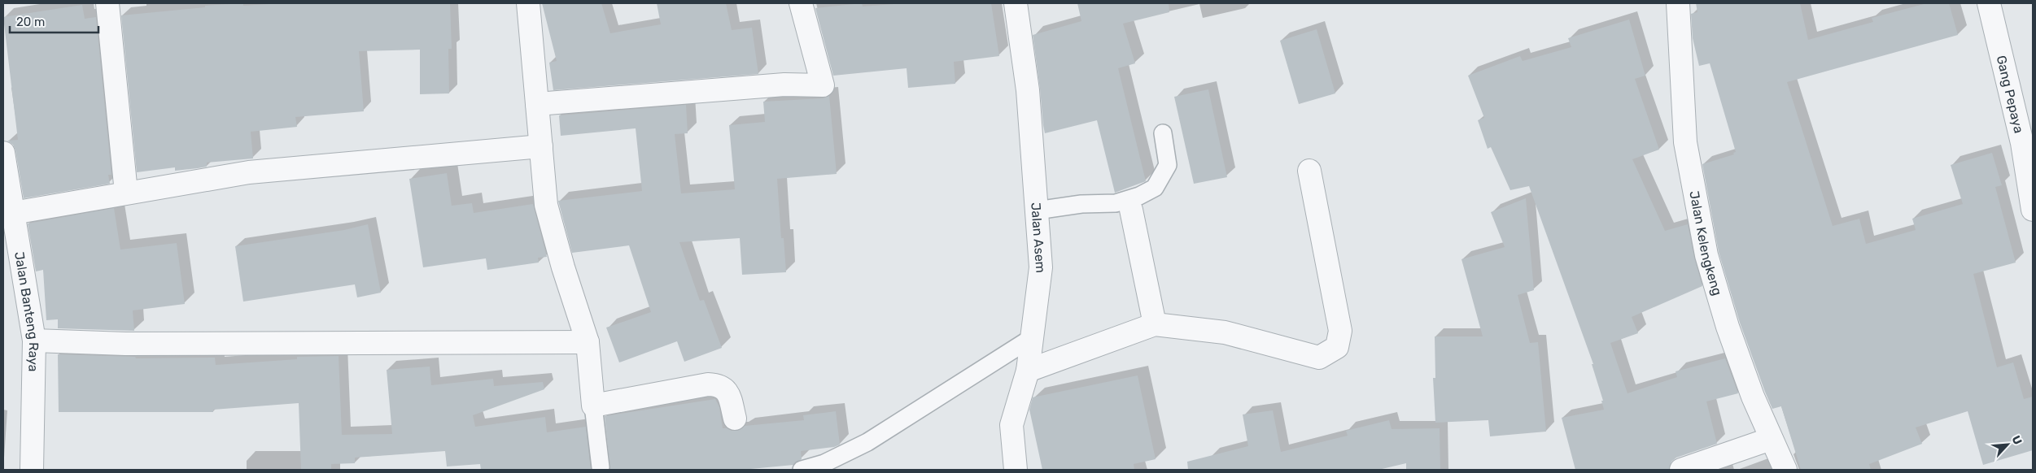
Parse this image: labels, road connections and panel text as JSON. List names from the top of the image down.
{
  "streets": {
    "street": [
      "Gang Pepaya",
      "Jalan Asem",
      "Jalan Kelengkeng",
      "Jalan Banteng Raya"
    ]
  },
  "scale_bar": "20 m",
  "north": "top right"
}
